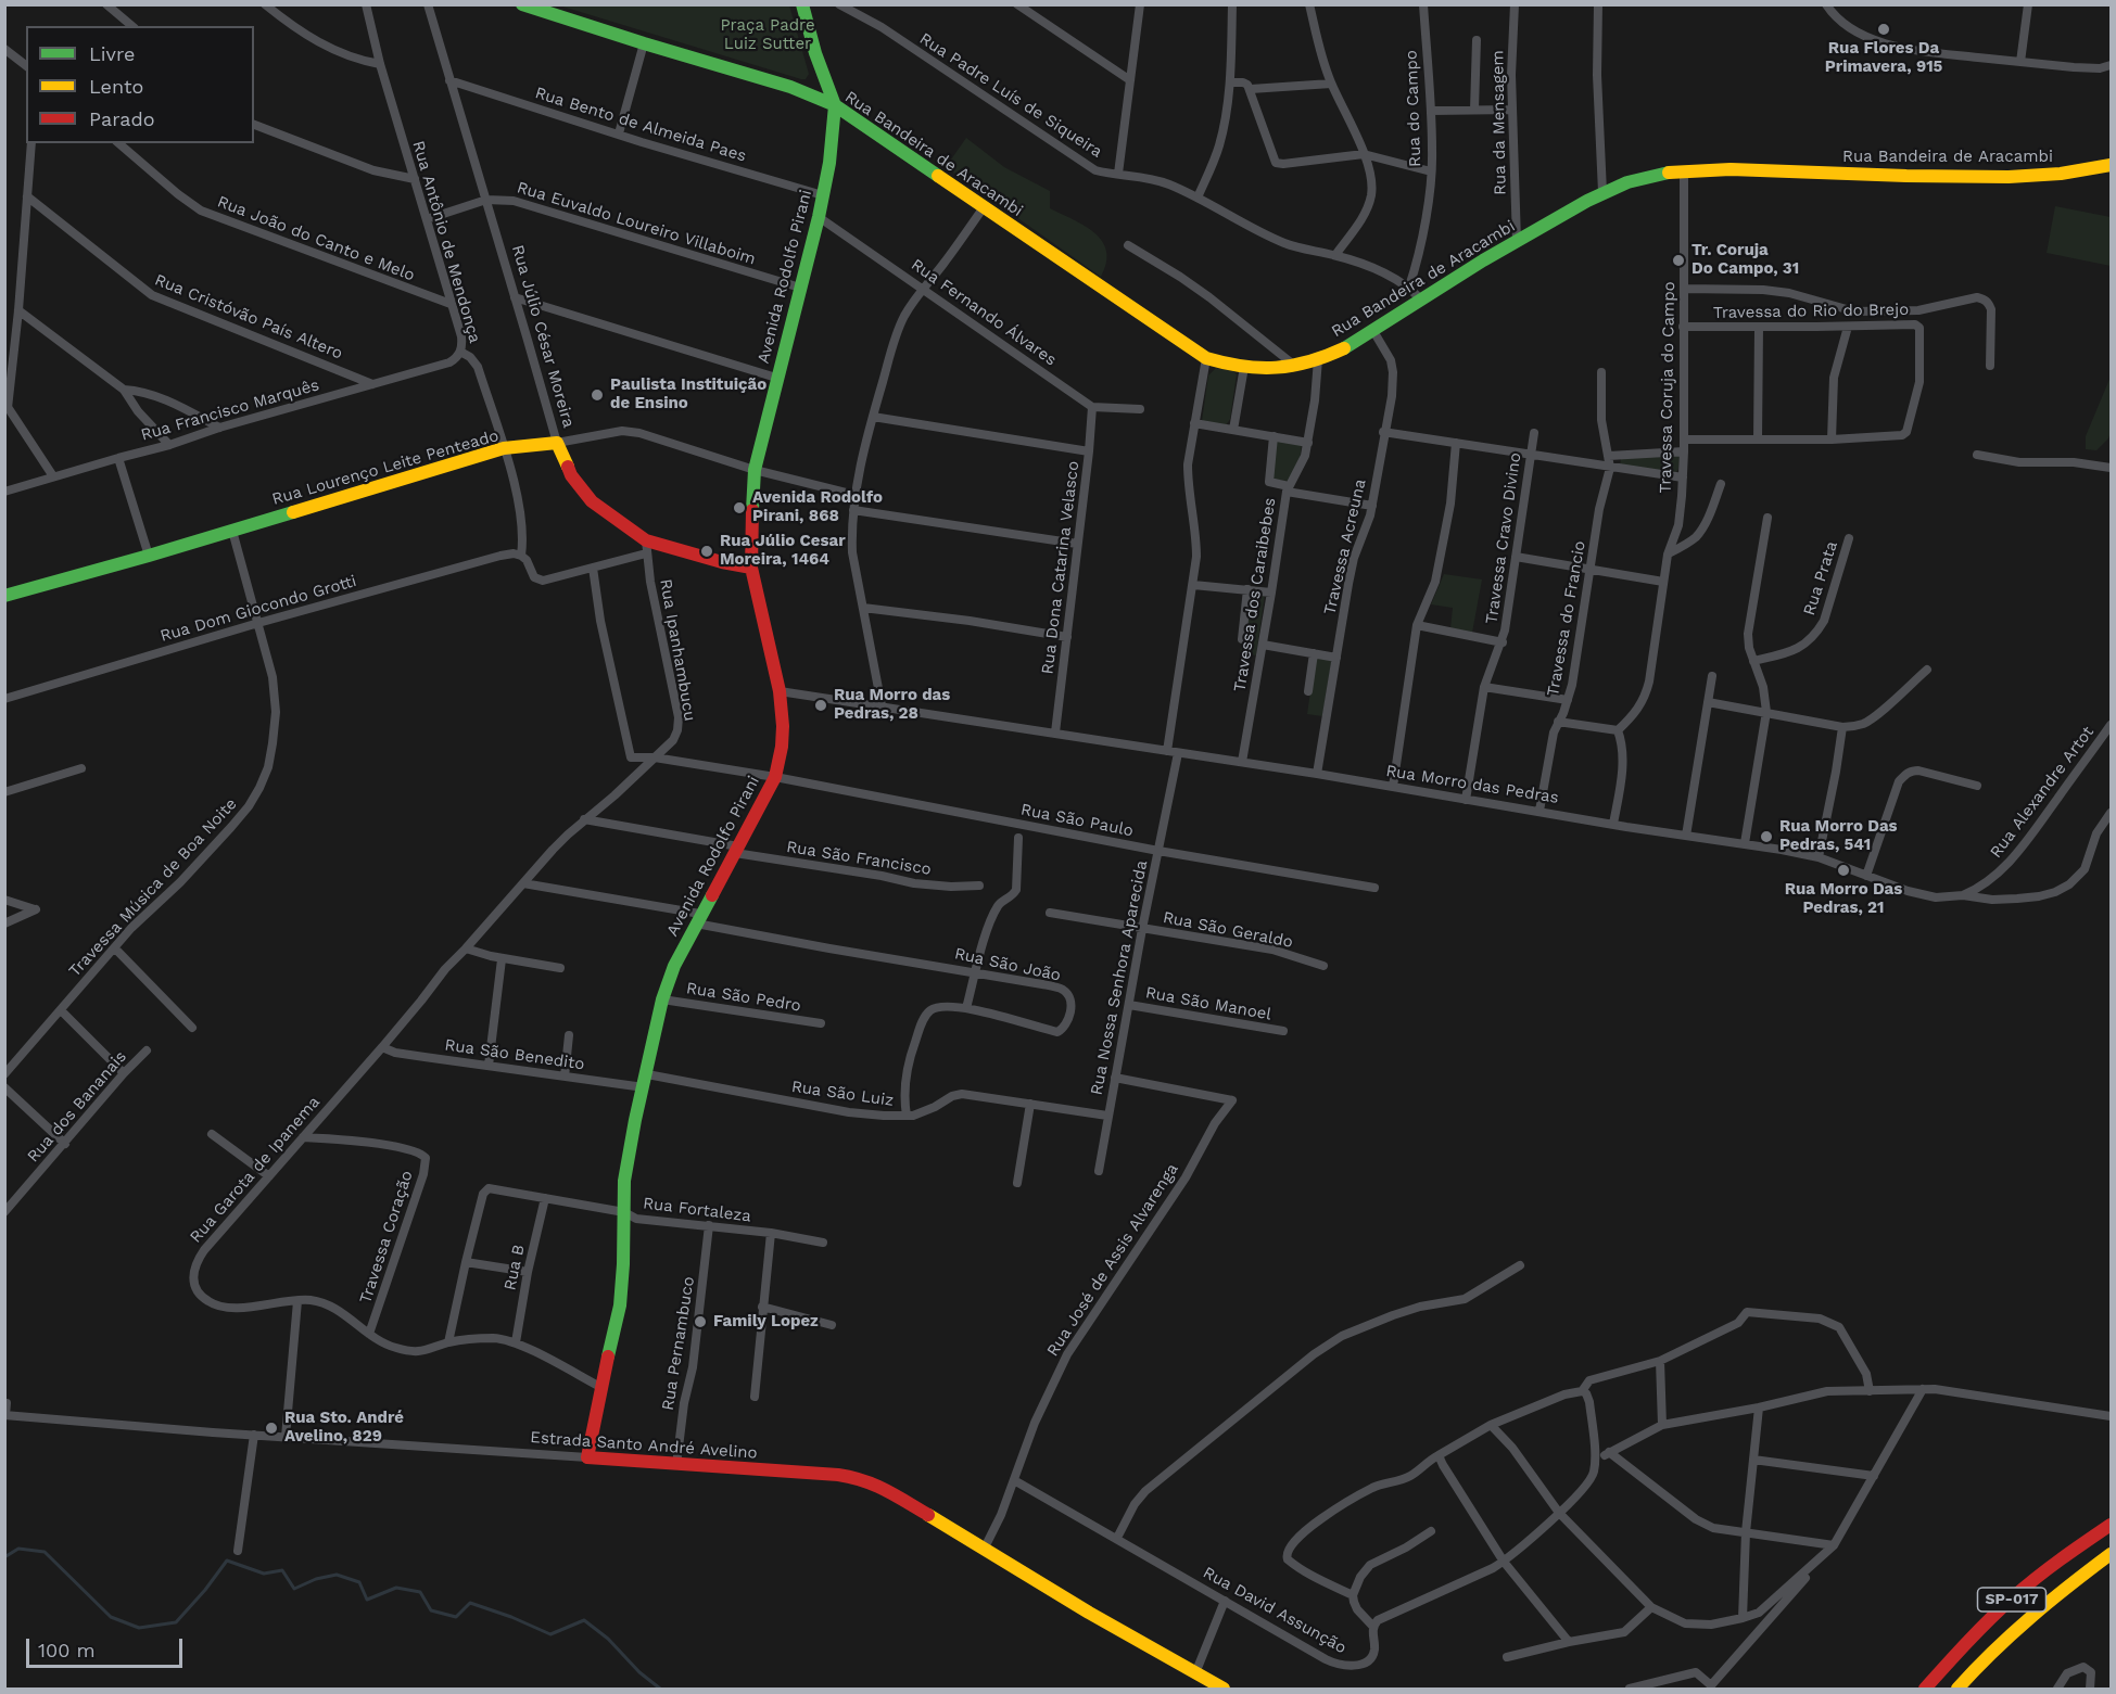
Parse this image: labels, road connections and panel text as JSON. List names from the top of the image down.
{
  "streets": {
    "main road": [
      "Rua Bandeira de Aracambi",
      "Avenida Rodolfo Pirani",
      "Rua Júlio César Moreira",
      "Rua Lourenço Leite Penteado",
      "Estrada Santo André Avelino",
      "SP-017"
    ],
    "street": [
      "Rua Padre Luís de Siqueira",
      "Rua do Campo",
      "Rua da Mensagem",
      "Rua Bento de Almeida Paes",
      "Rua Euvaldo Loureiro Villaboim",
      "Rua João do Canto e Melo",
      "Rua Antônio de Mendonça",
      "Travessa do Rio do Brejo",
      "Rua Fernando Álvares",
      "Rua Cristóvão País Altero",
      "Travessa Coruja do Campo",
      "Rua Francisco Marquês",
      "Travessa Cravo Divino",
      "Travessa Acreuna",
      "Rua Dona Catarina Velasco",
      "Rua Prata",
      "Travessa dos Caraibebes",
      "Rua Dom Giocondo Grotti",
      "Travessa do Francio",
      "Rua Ipanhambucu",
      "Rua Morro das Pedras",
      "Rua Alexandre Artot",
      "Rua São Paulo",
      "Rua São Francisco",
      "Travessa Música de Boa Noite",
      "Rua São Geraldo",
      "Rua São João",
      "Rua Nossa Senhora Aparecida",
      "Rua São Pedro",
      "Rua São Manoel",
      "Rua São Benedito",
      "Rua São Luiz",
      "Rua dos Bananais",
      "Rua Garota de Ipanema",
      "Rua Fortaleza",
      "Travessa Coração",
      "Rua José de Assis Alvarenga",
      "Rua B",
      "Rua Pernambuco",
      "Rua David Assunção"
    ]
  },
  "crossings": [
    ["Rua Padre Luís de Siqueira", "Rua do Campo"],
    ["Rua Padre Luís de Siqueira", "Rua Bandeira de Aracambi"],
    ["Rua da Mensagem", "Rua Bandeira de Aracambi"],
    ["Rua Bento de Almeida Paes", "Avenida Rodolfo Pirani"],
    ["Rua Bento de Almeida Paes", "Rua Júlio César Moreira"],
    ["Rua Bandeira de Aracambi", "Avenida Rodolfo Pirani"],
    ["Rua Bandeira de Aracambi", "Travessa Coruja do Campo"],
    ["Rua Bandeira de Aracambi", "Travessa Acreuna"],
    ["Rua Bandeira de Aracambi", "Travessa dos Caraibebes"],
    ["Rua Euvaldo Loureiro Villaboim", "Rua Antônio de Mendonça"],
    ["Rua Euvaldo Loureiro Villaboim", "Avenida Rodolfo Pirani"],
    ["Rua Euvaldo Loureiro Villaboim", "Rua Júlio César Moreira"],
    ["Rua João do Canto e Melo", "Rua Antônio de Mendonça"],
    ["Rua Antônio de Mendonça", "Rua Francisco Marquês"],
    ["Rua Antônio de Mendonça", "Rua Lourenço Leite Penteado"],
    ["Rua Antônio de Mendonça", "Rua Dom Giocondo Grotti"],
    ["Avenida Rodolfo Pirani", "Rua Fernando Álvares"],
    ["Avenida Rodolfo Pirani", "Rua Júlio César Moreira"],
    ["Avenida Rodolfo Pirani", "Rua Lourenço Leite Penteado"],
    ["Avenida Rodolfo Pirani", "Rua Morro das Pedras"],
    ["Avenida Rodolfo Pirani", "Rua São Paulo"],
    ["Avenida Rodolfo Pirani", "Rua São Francisco"],
    ["Avenida Rodolfo Pirani", "Rua São João"],
    ["Avenida Rodolfo Pirani", "Rua São Pedro"],
    ["Avenida Rodolfo Pirani", "Rua São Benedito"],
    ["Avenida Rodolfo Pirani", "Rua São Luiz"],
    ["Avenida Rodolfo Pirani", "Rua Garota de Ipanema"],
    ["Avenida Rodolfo Pirani", "Rua Fortaleza"],
    ["Avenida Rodolfo Pirani", "Estrada Santo André Avelino"],
    ["Travessa do Rio do Brejo", "Travessa Coruja do Campo"],
    ["Rua Fernando Álvares", "Rua Dona Catarina Velasco"],
    ["Rua Cristóvão País Altero", "Rua Francisco Marquês"],
    ["Rua Júlio César Moreira", "Rua Lourenço Leite Penteado"],
    ["Rua Júlio César Moreira", "Rua Ipanhambucu"],
    ["Rua Lourenço Leite Penteado", "Travessa Música de Boa Noite"],
    ["Travessa Cravo Divino", "Rua Morro das Pedras"],
    ["Travessa Acreuna", "Rua Morro das Pedras"],
    ["Rua Dona Catarina Velasco", "Rua Morro das Pedras"],
    ["Travessa dos Caraibebes", "Rua Morro das Pedras"],
    ["Rua Dom Giocondo Grotti", "Travessa Música de Boa Noite"],
    ["Travessa do Francio", "Rua Morro das Pedras"],
    ["Rua Ipanhambucu", "Rua São Paulo"],
    ["Rua Ipanhambucu", "Rua Garota de Ipanema"],
    ["Rua Morro das Pedras", "Rua Alexandre Artot"],
    ["Rua Morro das Pedras", "Rua Nossa Senhora Aparecida"],
    ["Rua São Paulo", "Rua Nossa Senhora Aparecida"],
    ["Rua São Paulo", "Rua Garota de Ipanema"],
    ["Rua São Francisco", "Rua Garota de Ipanema"],
    ["Rua São Geraldo", "Rua Nossa Senhora Aparecida"],
    ["Rua São João", "Rua São Luiz"],
    ["Rua São João", "Rua Garota de Ipanema"],
    ["Rua Nossa Senhora Aparecida", "Rua São Manoel"],
    ["Rua Nossa Senhora Aparecida", "Rua São Luiz"],
    ["Rua Nossa Senhora Aparecida", "Rua José de Assis Alvarenga"],
    ["Rua São Benedito", "Rua São Luiz"],
    ["Rua São Benedito", "Rua Garota de Ipanema"],
    ["Rua Garota de Ipanema", "Travessa Coração"],
    ["Rua Garota de Ipanema", "Rua B"],
    ["Rua Fortaleza", "Rua B"],
    ["Rua Fortaleza", "Rua Pernambuco"],
    ["Rua José de Assis Alvarenga", "Estrada Santo André Avelino"],
    ["Rua José de Assis Alvarenga", "Rua David Assunção"],
    ["Rua Pernambuco", "Estrada Santo André Avelino"]
  ],
  "parks": ["Praça Padre Luiz Sutter"],
  "places": [
    "Rua Flores Da Primavera, 915",
    "Tr. Coruja Do Campo, 31",
    "Paulista Instituição de Ensino",
    "Avenida Rodolfo Pirani, 868",
    "Rua Júlio Cesar Moreira, 1464",
    "Rua Morro das Pedras, 28",
    "Rua Morro Das Pedras, 541",
    "Rua Morro Das Pedras, 21",
    "Family Lopez",
    "Rua Sto. André Avelino, 829"
  ],
  "legend": ["Livre", "Lento", "Parado"],
  "scale_bar": "100 m"
}
